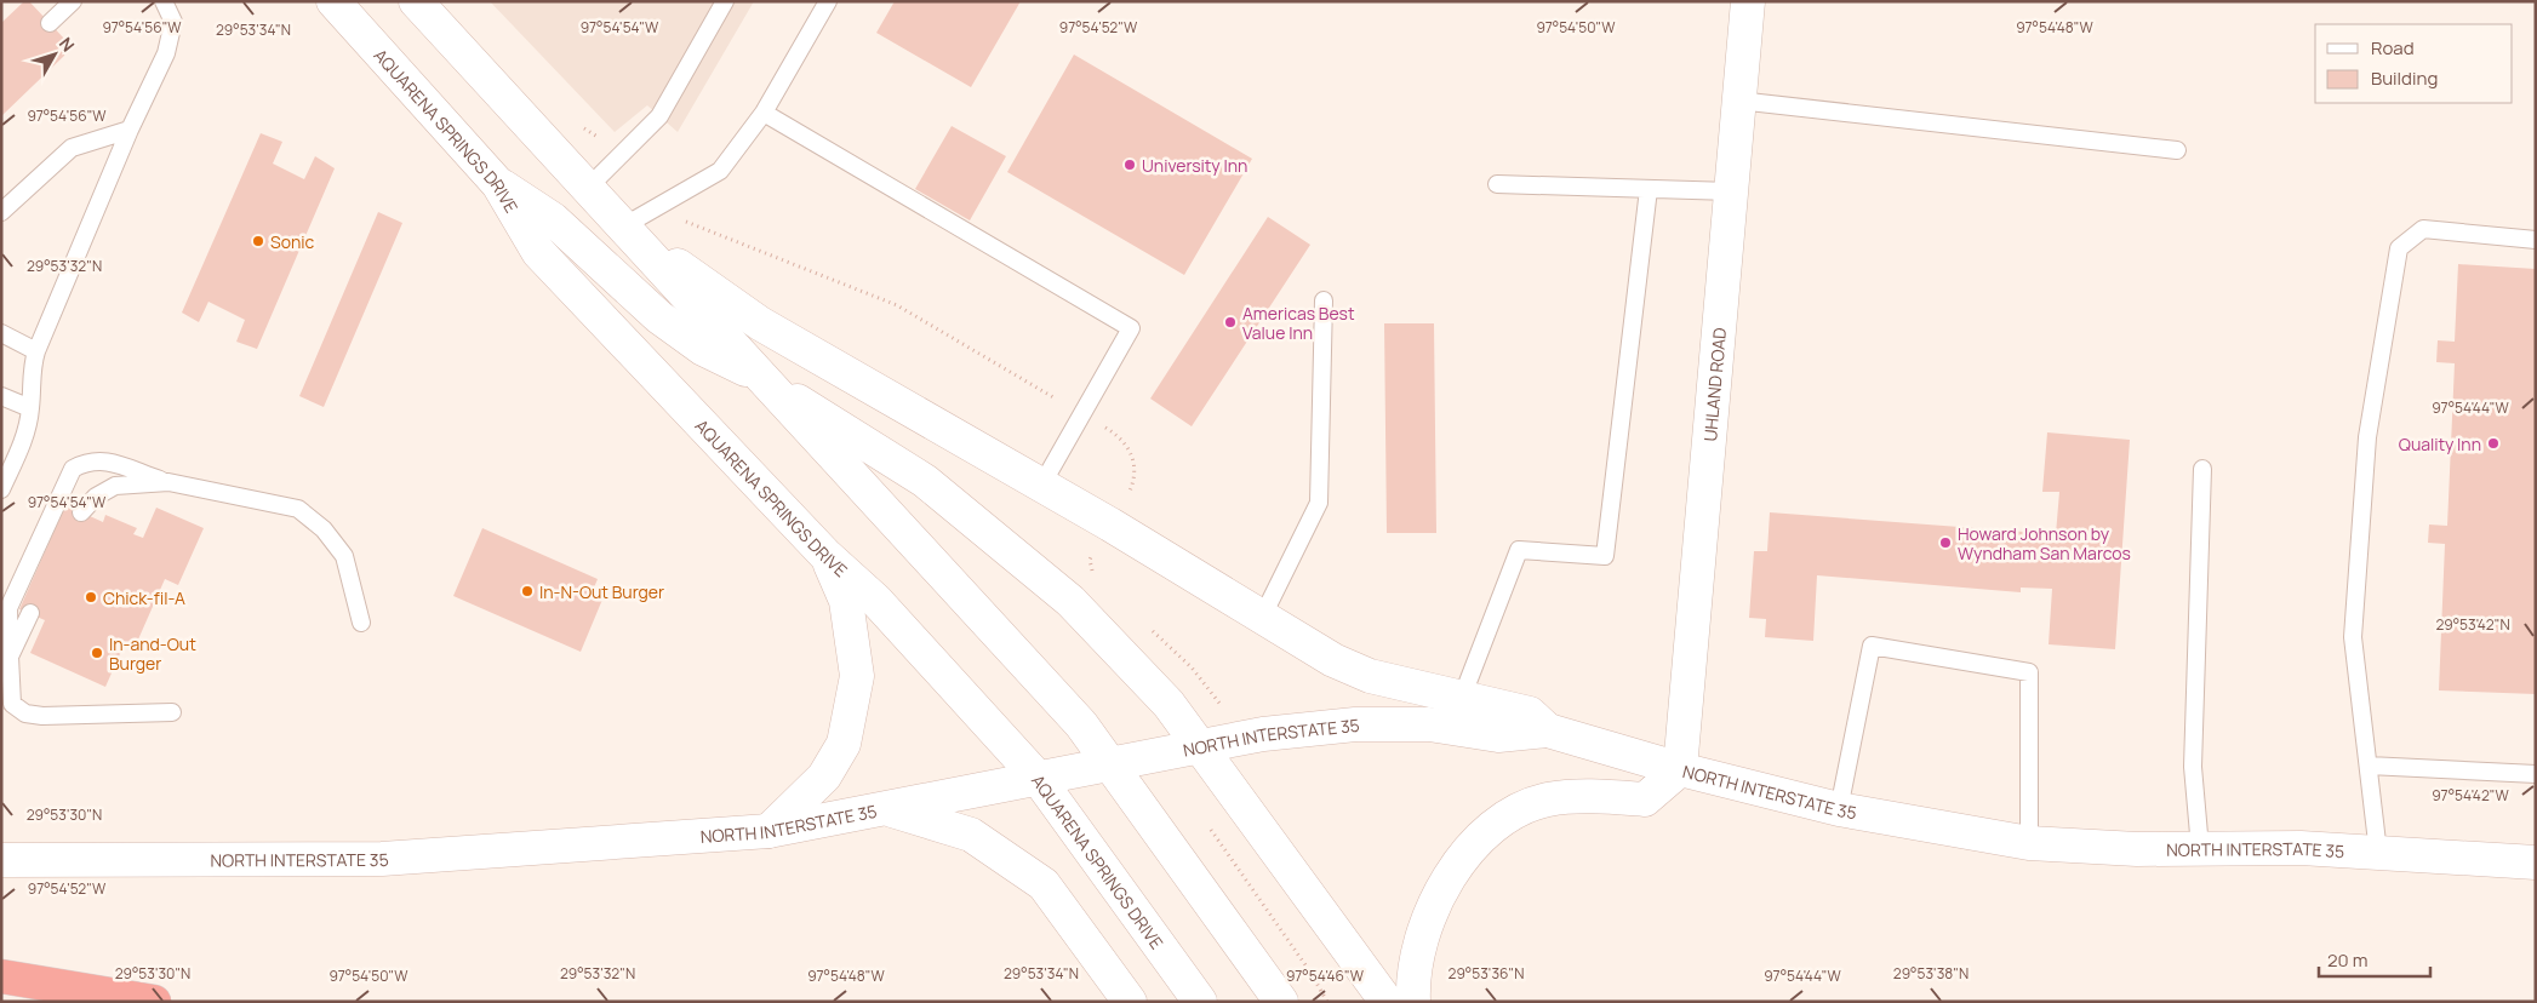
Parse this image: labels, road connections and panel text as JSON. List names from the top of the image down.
{
  "streets": {
    "main road": ["AQUARENA SPRINGS DRIVE", "UHLAND ROAD", "NORTH INTERSTATE 35"]
  },
  "crossings": [
    ["AQUARENA SPRINGS DRIVE", "NORTH INTERSTATE 35"],
    ["UHLAND ROAD", "NORTH INTERSTATE 35"]
  ],
  "places": [
    "University Inn",
    "Sonic",
    "Americas Best Value Inn",
    "Quality Inn",
    "Howard Johnson by Wyndham San Marcos",
    "In-N-Out Burger",
    "Chick-fil-A",
    "In-and-Out Burger"
  ],
  "legend": ["Road", "Building"],
  "scale_bar": "20 m",
  "north": "top right",
  "coordinates": [
    "97°54'54\"W",
    "97°54'52\"W",
    "97°54'56\"W",
    "97°54'50\"W",
    "97°54'48\"W",
    "29°53'34\"N",
    "29°53'32\"N",
    "97°54'44\"W",
    "29°53'42\"N",
    "97°54'42\"W",
    "29°53'30\"N",
    "29°53'36\"N",
    "29°53'38\"N",
    "97°54'46\"W"
  ]
}
